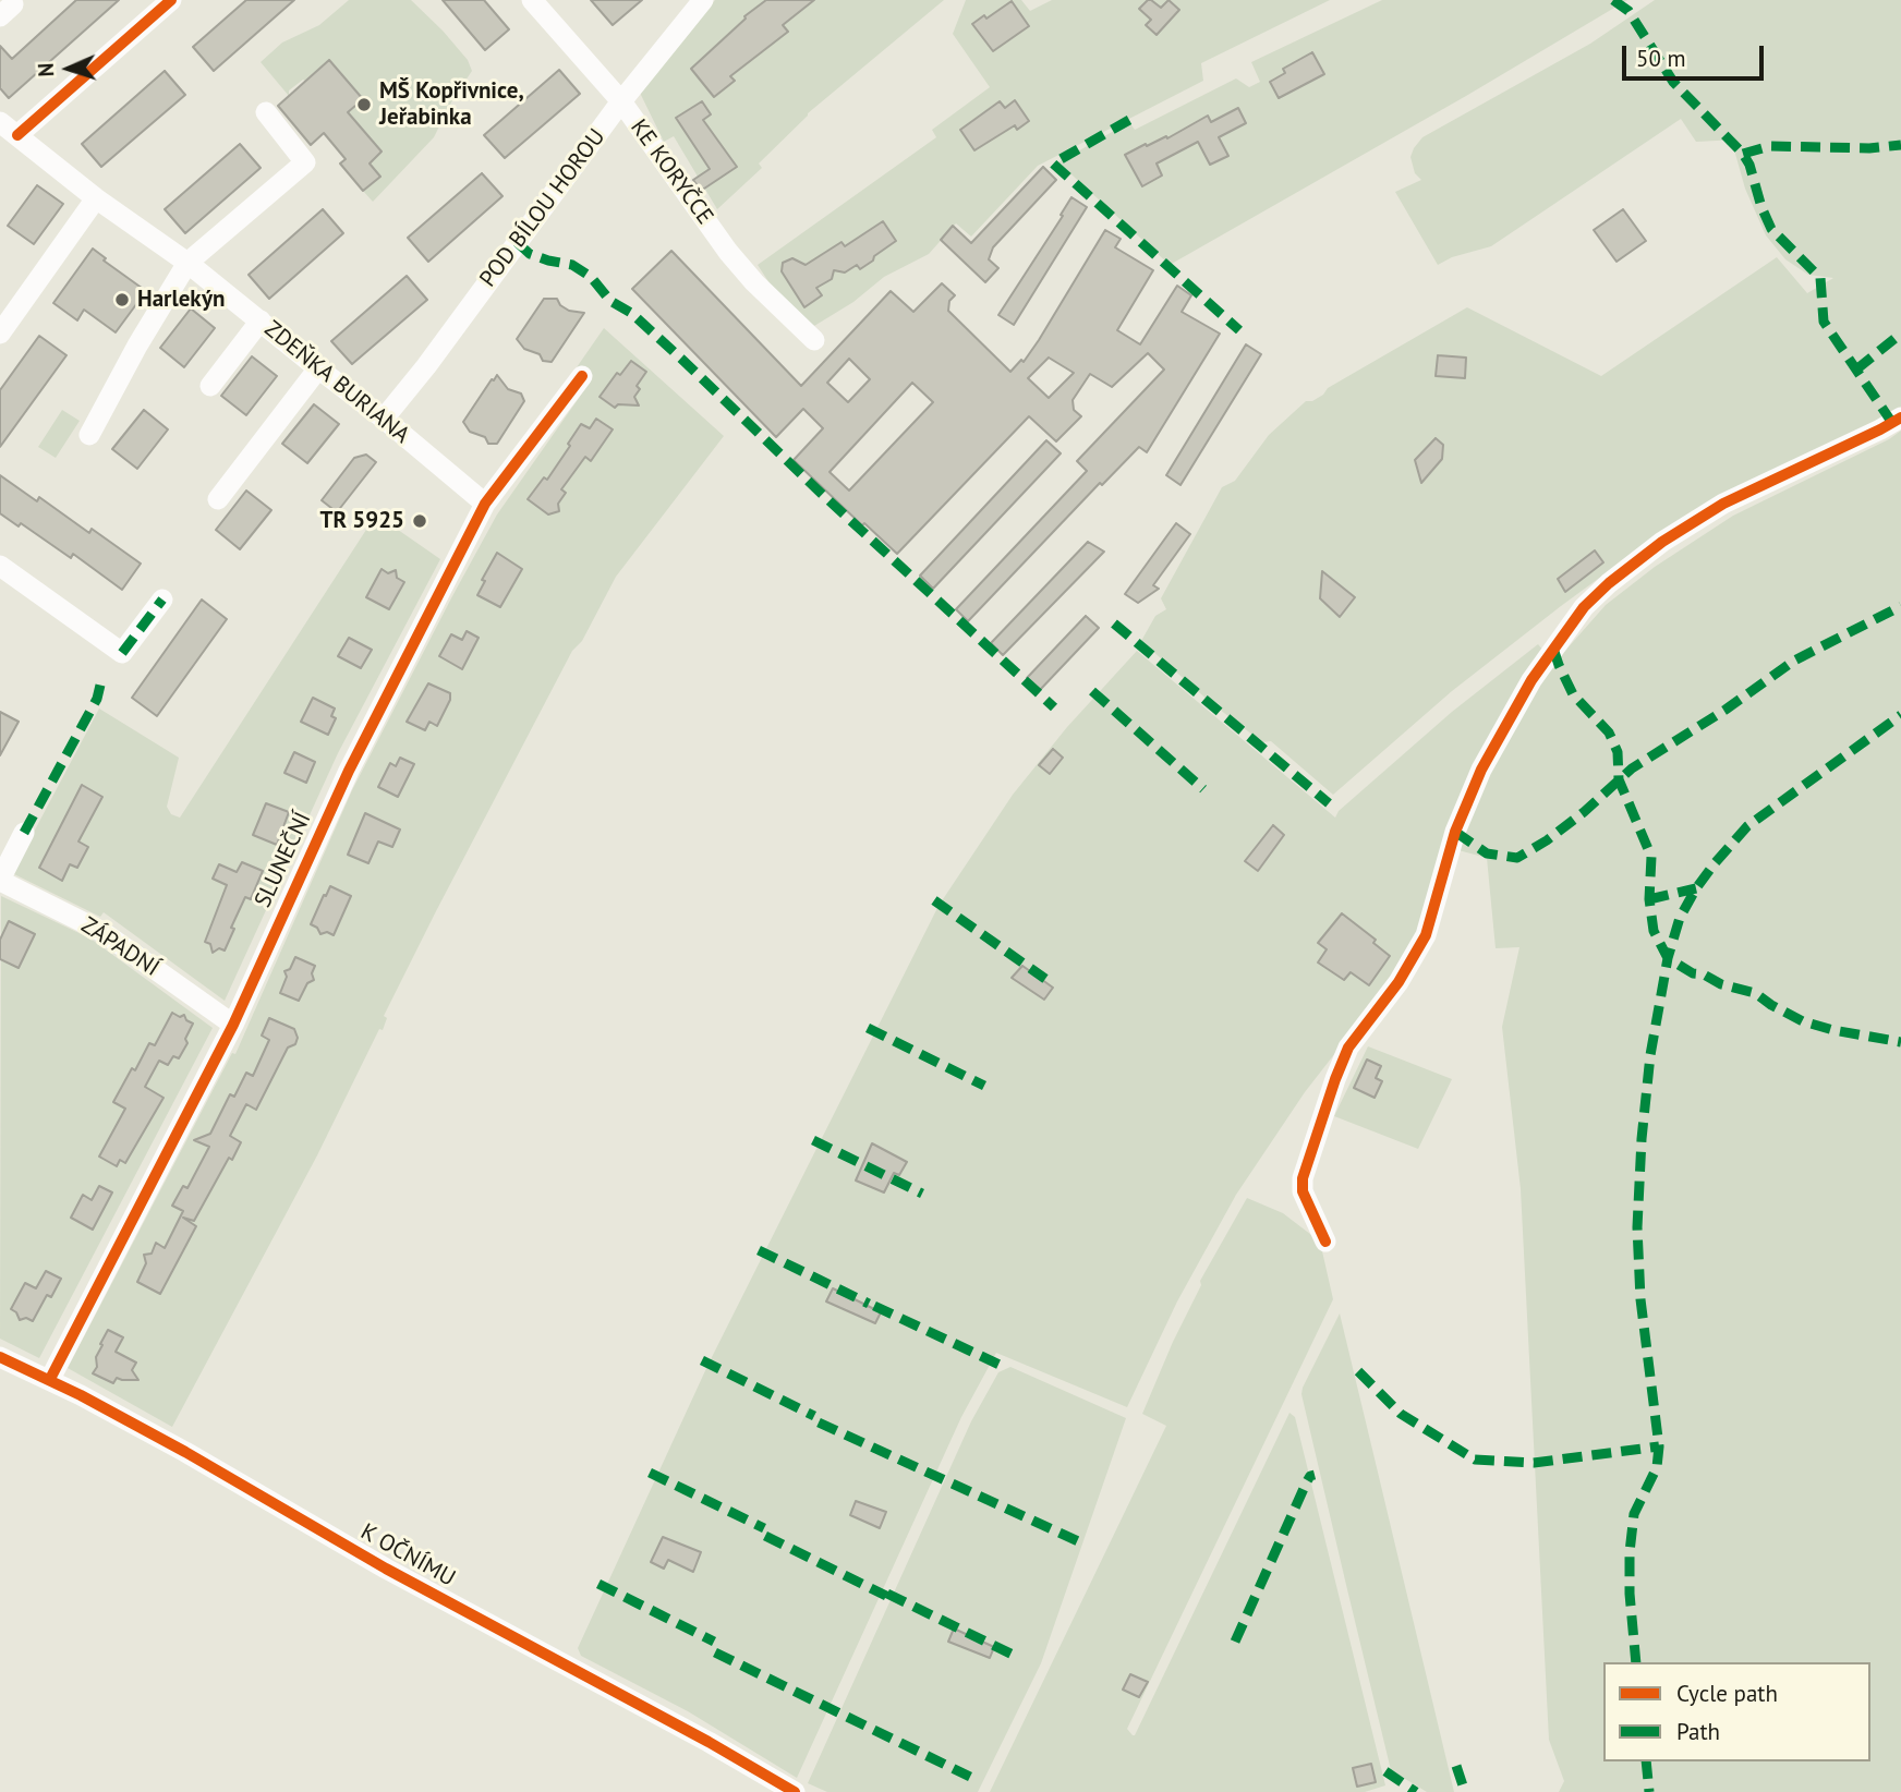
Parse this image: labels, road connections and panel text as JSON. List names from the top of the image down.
{
  "streets": {
    "street": [
      "KE KORYČCE",
      "POD BÍLOU HOROU",
      "ZDEŇKA BURIANA",
      "SLUNEČNÍ",
      "ZÁPADNÍ",
      "K OČNÍMU"
    ]
  },
  "crossings": [
    ["KE KORYČCE", "POD BÍLOU HOROU"],
    ["POD BÍLOU HOROU", "ZDEŇKA BURIANA"],
    ["ZDEŇKA BURIANA", "SLUNEČNÍ"],
    ["SLUNEČNÍ", "ZÁPADNÍ"],
    ["SLUNEČNÍ", "K OČNÍMU"]
  ],
  "places": ["MŠ Kopřivnice, Jeřabinka", "Harlekýn", "TR 5925"],
  "legend": ["Cycle path", "Path"],
  "scale_bar": "50 m",
  "north": "left"
}
